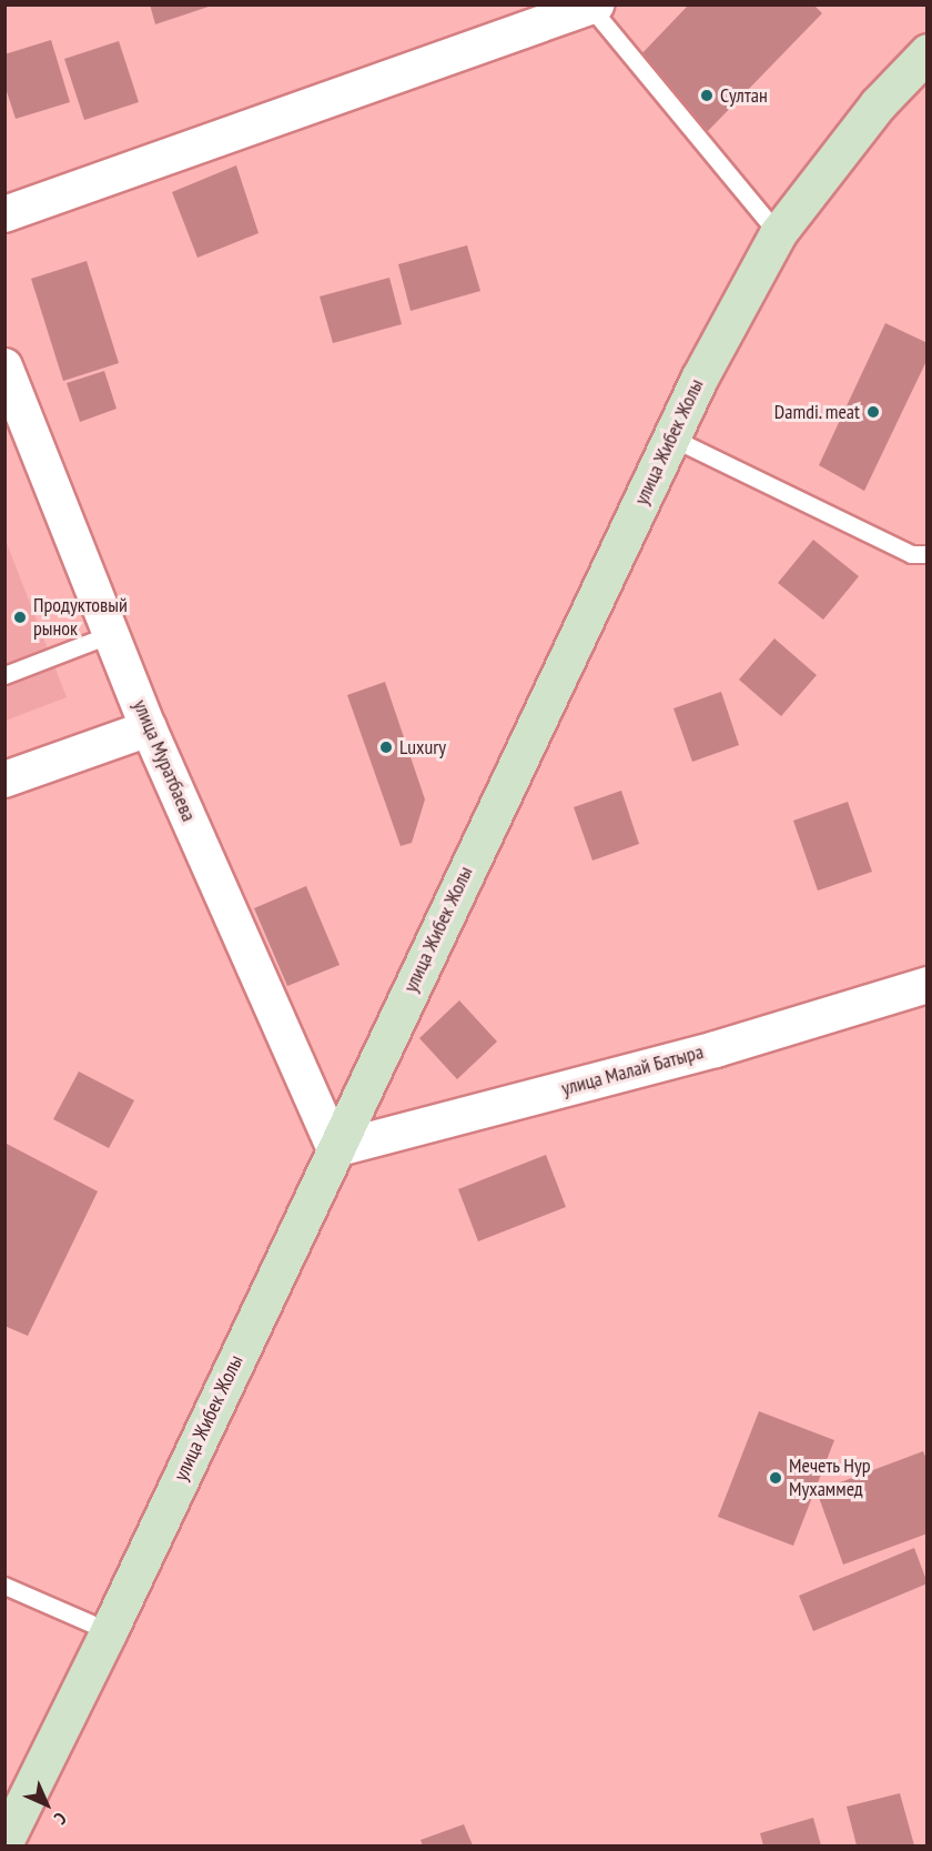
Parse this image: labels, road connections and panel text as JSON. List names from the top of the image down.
{
  "streets": {
    "main road": ["улица Жибек Жолы"],
    "street": ["улица Муратбаева", "улица Малай Батыра"]
  },
  "crossings": [
    ["улица Жибек Жолы", "улица Муратбаева"],
    ["улица Жибек Жолы", "улица Малай Батыра"],
    ["улица Муратбаева", "улица Малай Батыра"]
  ],
  "places": [
    "Султан",
    "Damdi. meat",
    "Продуктовый рынок",
    "Luxury",
    "Мечеть Нур Мухаммед"
  ],
  "north": "bottom right"
}
